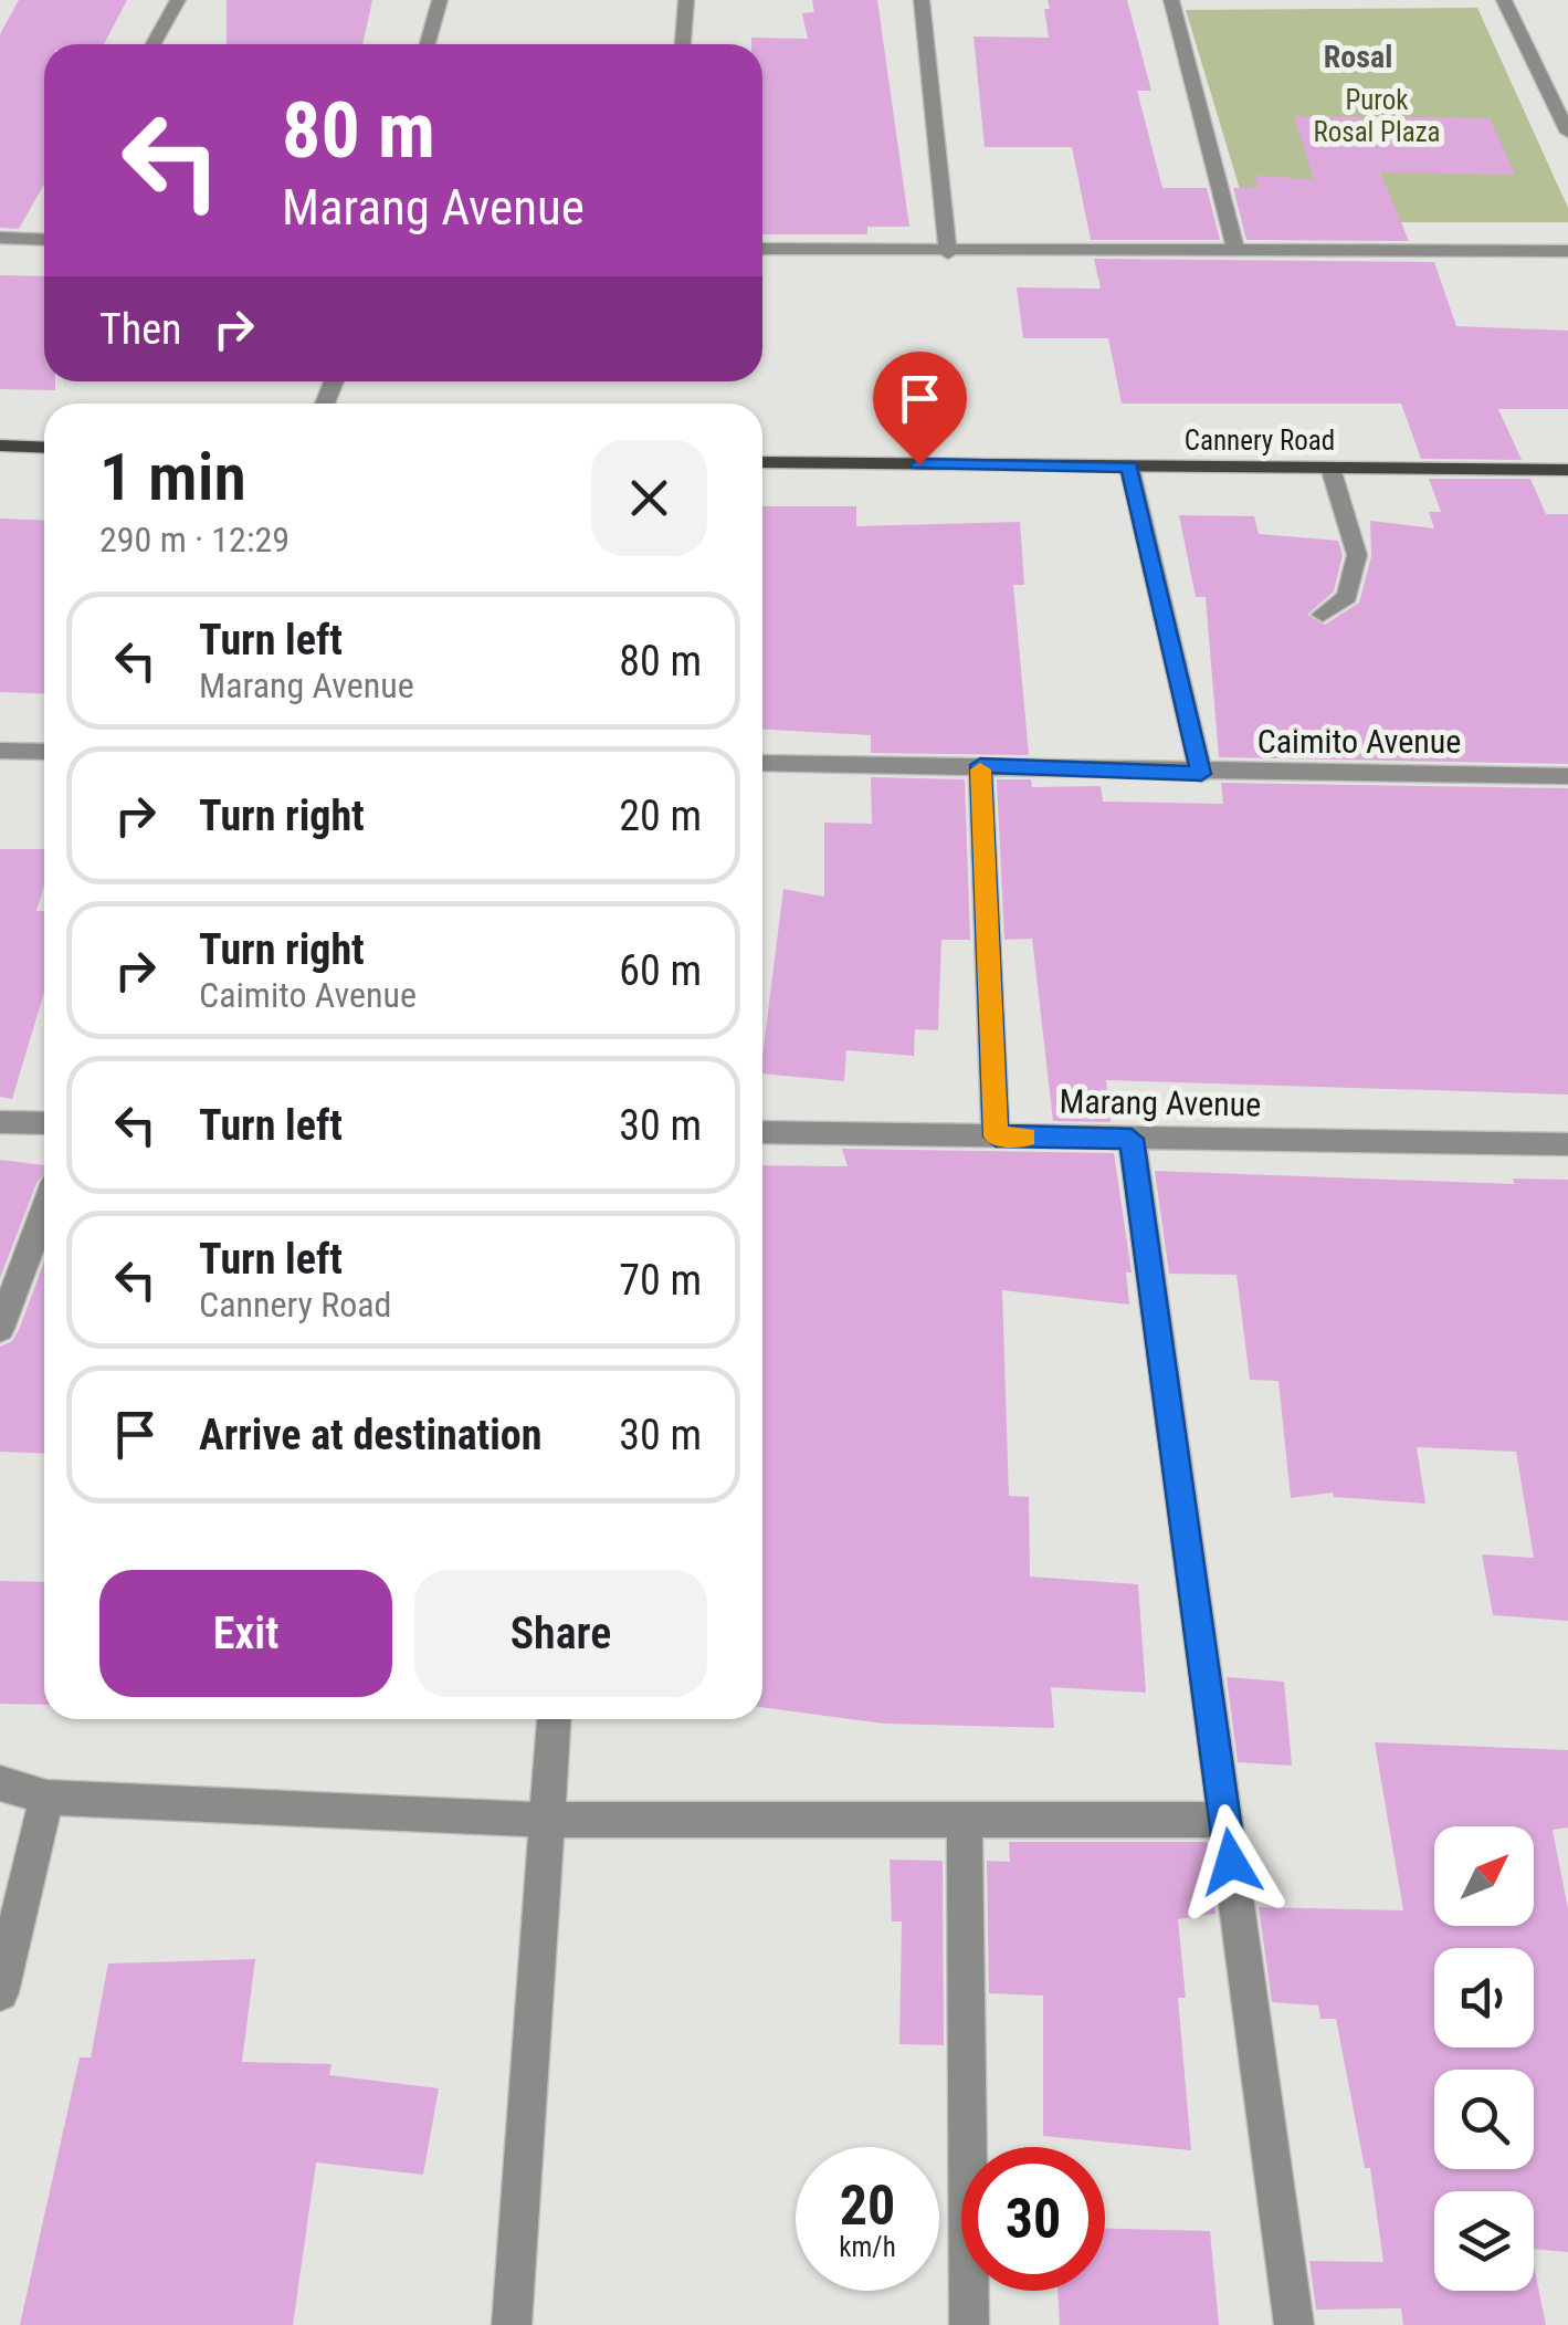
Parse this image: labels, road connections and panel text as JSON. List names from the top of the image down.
{
  "streets": {
    "main road": ["Cannery Road"],
    "street": ["Caimito Avenue", "Marang Avenue"]
  },
  "districts": ["Rosal"],
  "parks": ["Purok Rosal Plaza"],
  "north": "top right",
  "page": {
    "turn": ["80 m", "Marang Avenue"],
    "then": "Then",
    "heading": ["1 min", "290 m · 12:29"],
    "list": [
      {
        "name": "Turn left",
        "note": "Marang Avenue",
        "value": "80 m"
      },
      {
        "name": "Turn right",
        "value": "20 m"
      },
      {
        "name": "Turn right",
        "note": "Caimito Avenue",
        "value": "60 m"
      },
      {
        "name": "Turn left",
        "value": "30 m"
      },
      {
        "name": "Turn left",
        "note": "Cannery Road",
        "value": "70 m"
      },
      {
        "name": "Arrive at destination",
        "value": "30 m"
      }
    ],
    "buttons": ["Exit", "Share"],
    "speed": "20 km/h",
    "limit": "30"
  }
}
